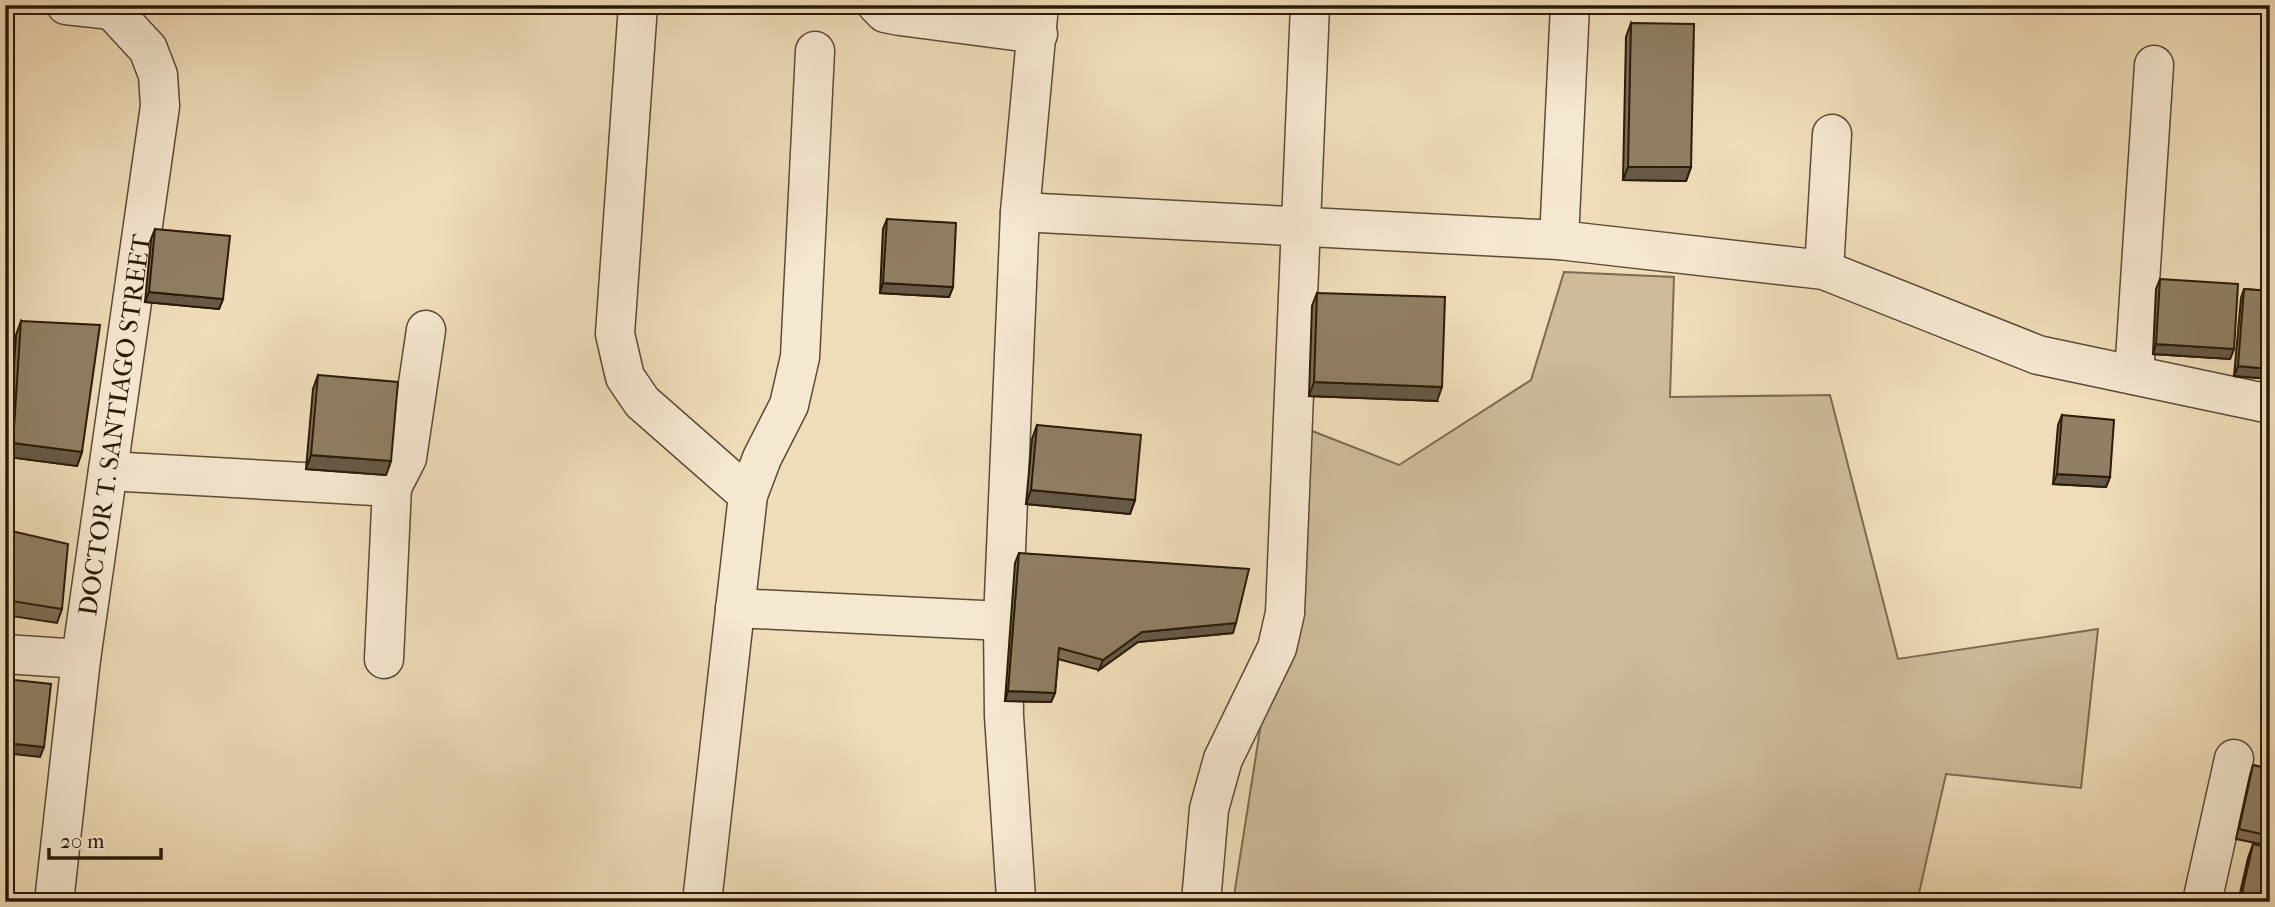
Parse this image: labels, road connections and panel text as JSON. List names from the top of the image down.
{
  "streets": {
    "street": ["DOCTOR T. SANTIAGO STREET"]
  },
  "scale_bar": "20 m"
}
